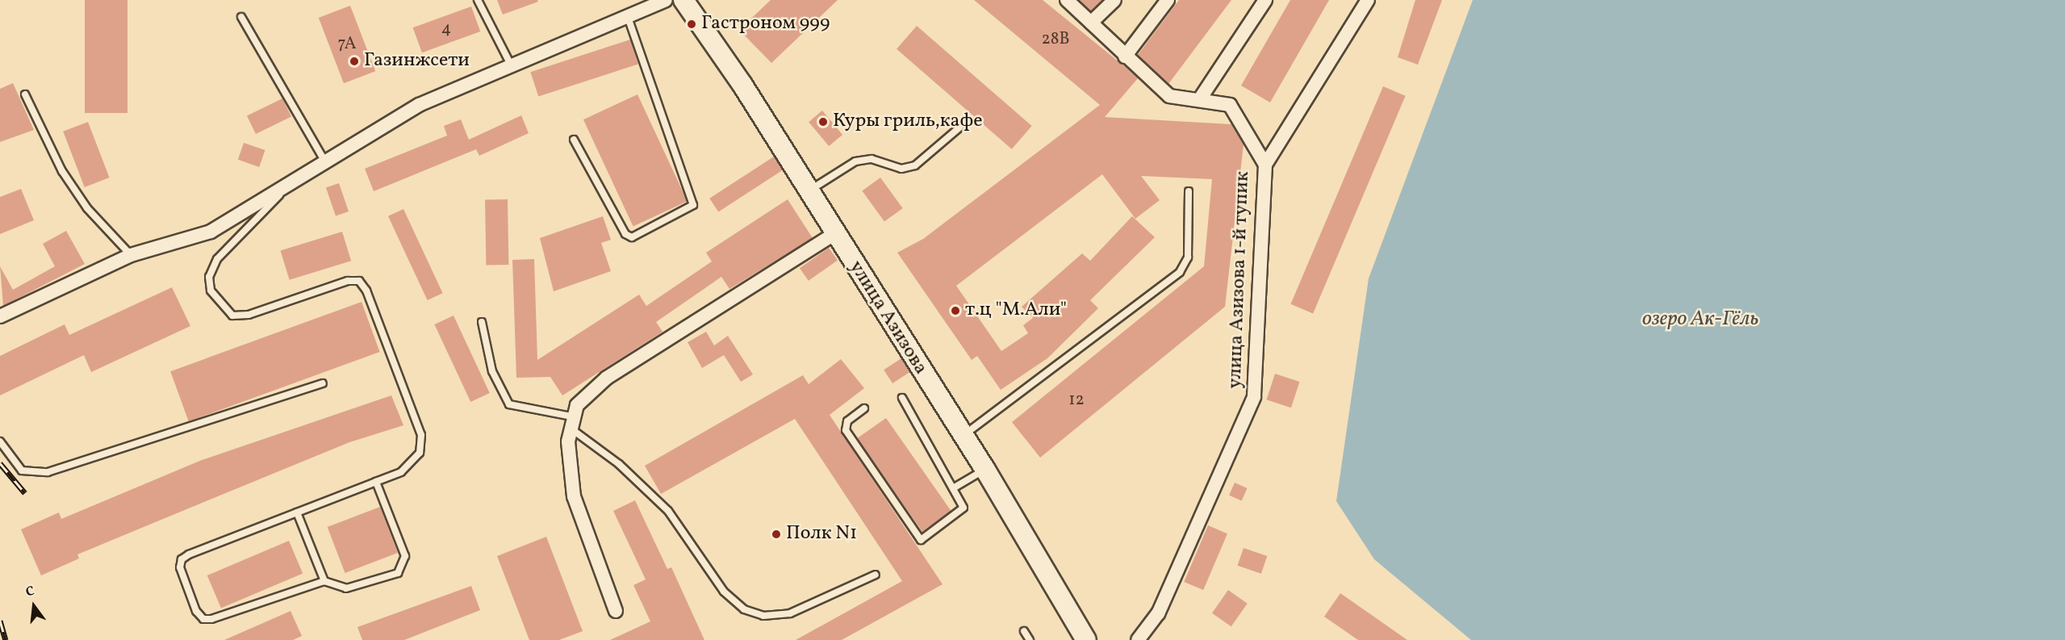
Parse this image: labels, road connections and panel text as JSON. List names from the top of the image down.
{
  "streets": {
    "main road": ["улица Азизова"],
    "street": ["улица Азизова 1-й тупик"]
  },
  "water": ["озеро Ак-Гёль"],
  "places": [
    "Гастроном 999",
    "Газинжсети",
    "Куры гриль,кафе",
    "т.ц \"М.Али\"",
    "Полк N1"
  ],
  "house_numbers": [
    "4",
    "28В",
    "7А",
    "12"
  ],
  "north": "top"
}
